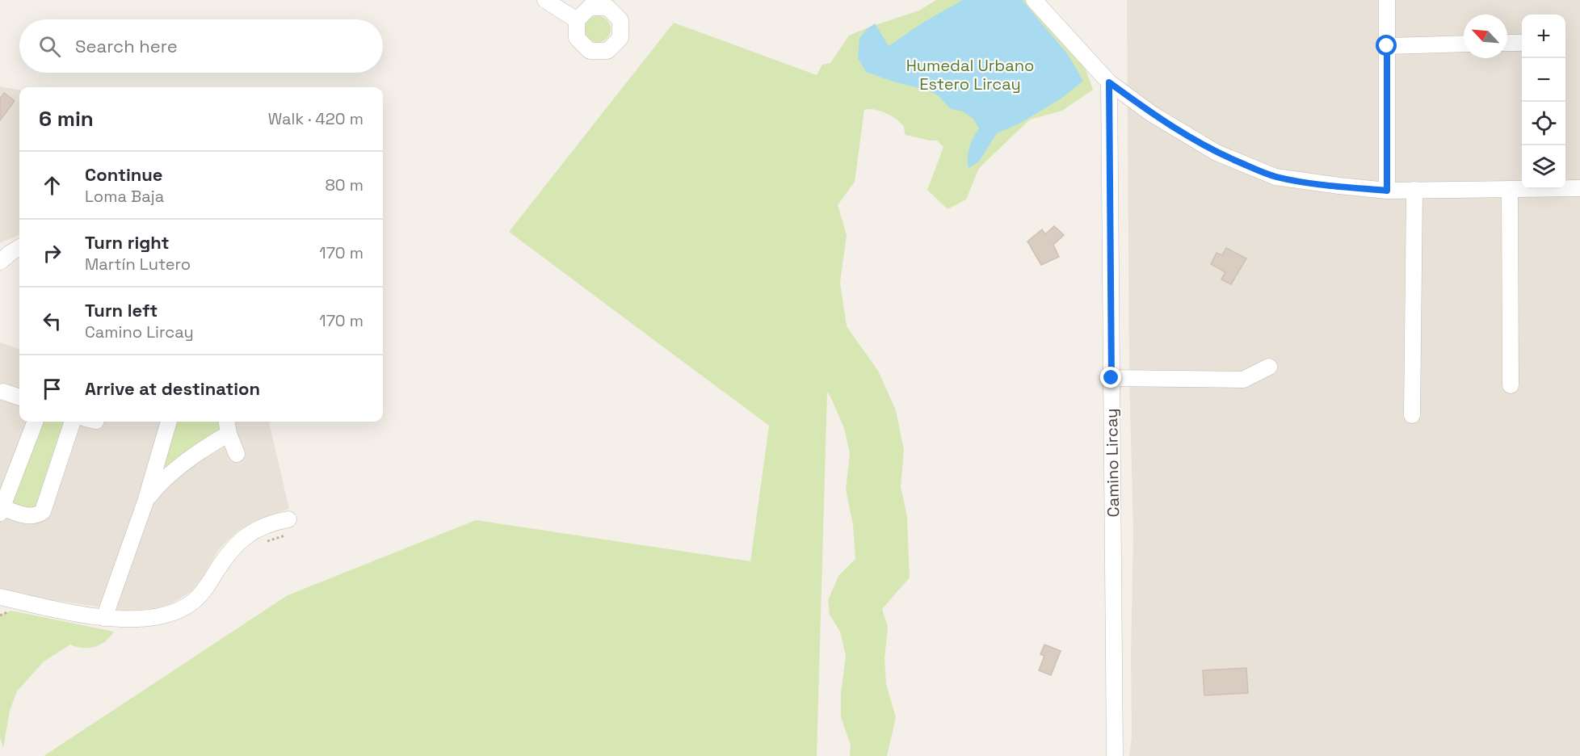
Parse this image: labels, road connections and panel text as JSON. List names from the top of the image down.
{
  "streets": {
    "street": ["Camino Lircay"]
  },
  "parks": ["Humedal Urbano Estero Lircay"],
  "north": "top left",
  "page": {
    "map_buttons": ["+", "−"],
    "search": "Search here",
    "heading": ["6 min", "Walk · 420 m"],
    "list": [
      ["Continue", "Loma Baja", "80 m"],
      ["Turn right", "Martín Lutero", "170 m"],
      ["Turn left", "Camino Lircay", "170 m"],
      "Arrive at destination"
    ]
  }
}
